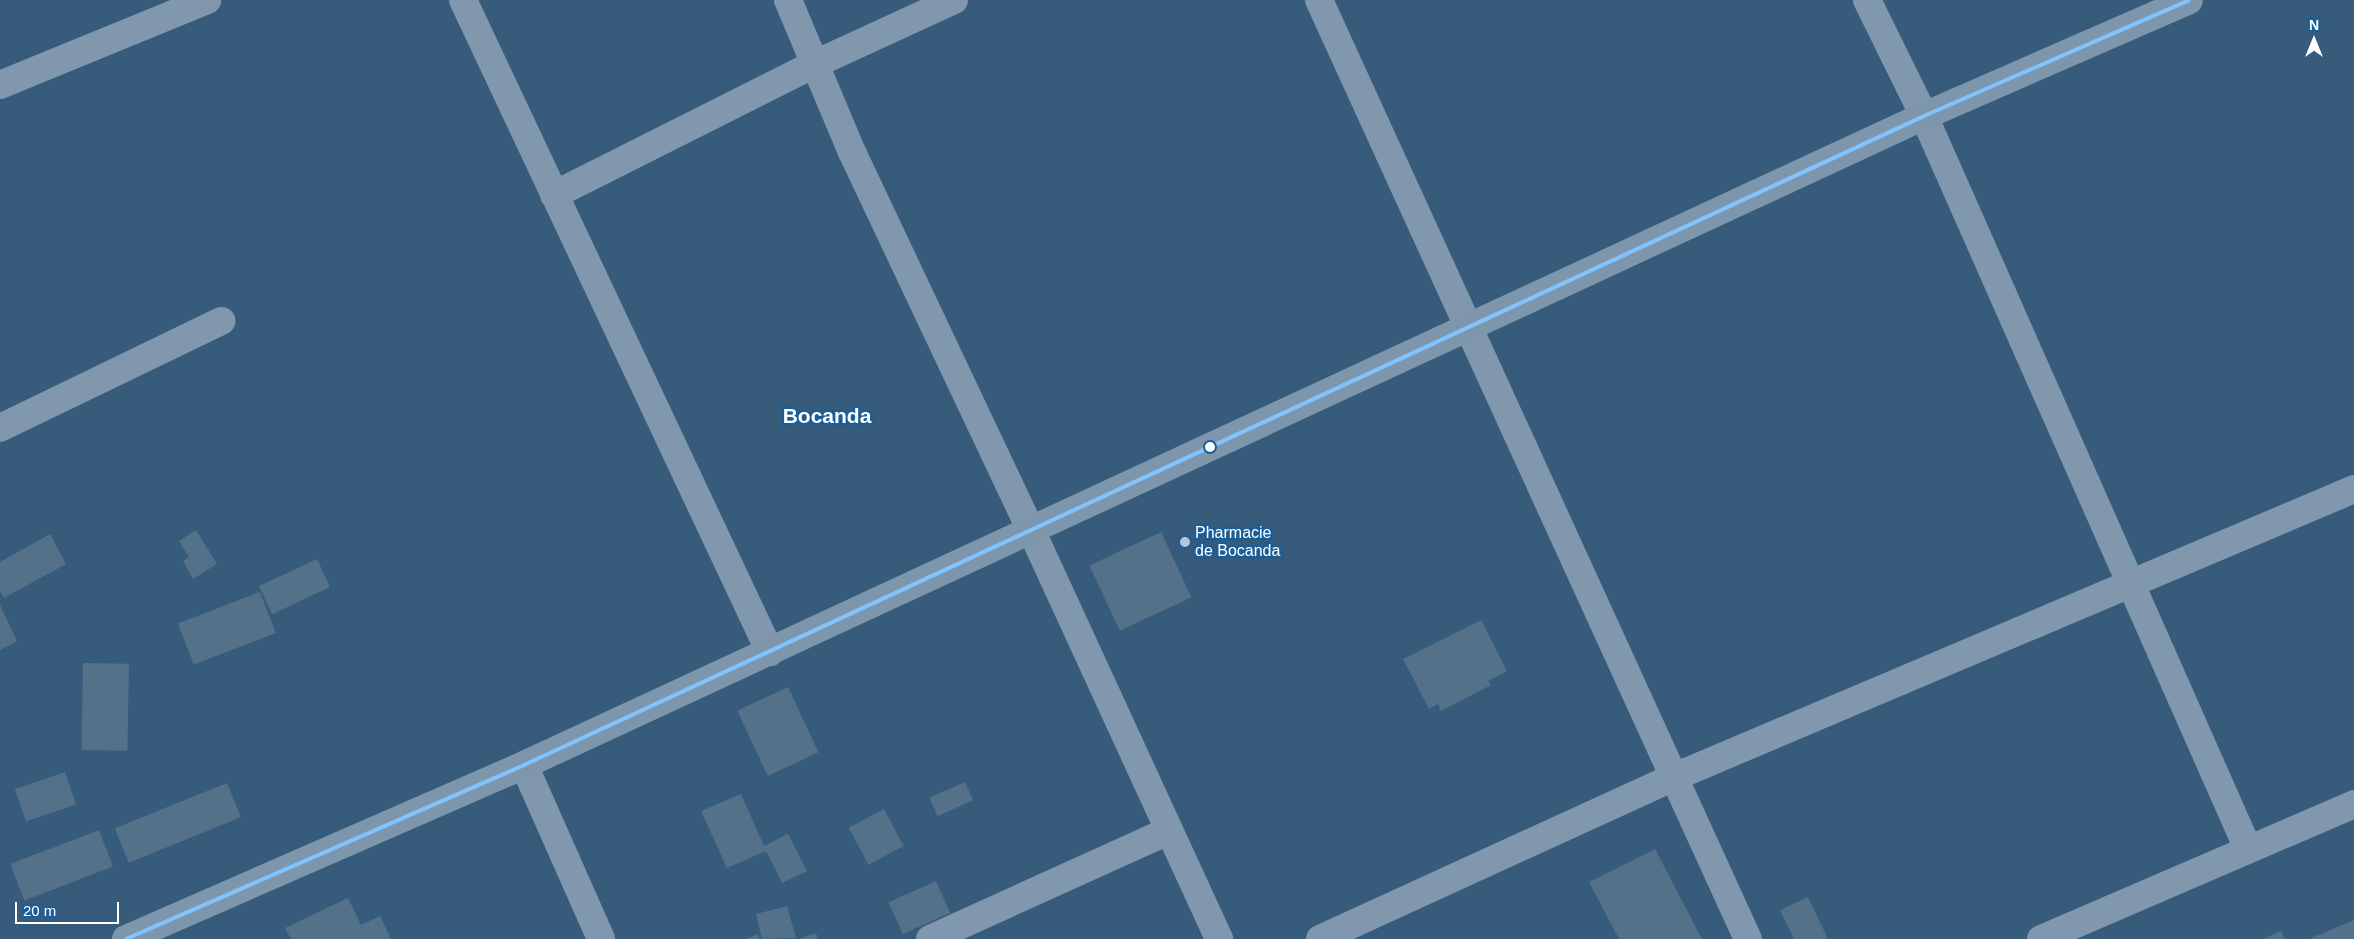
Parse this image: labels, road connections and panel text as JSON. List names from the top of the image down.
{
  "districts": ["Bocanda"],
  "places": ["Pharmacie de Bocanda"],
  "scale_bar": "20 m",
  "north": "top"
}
